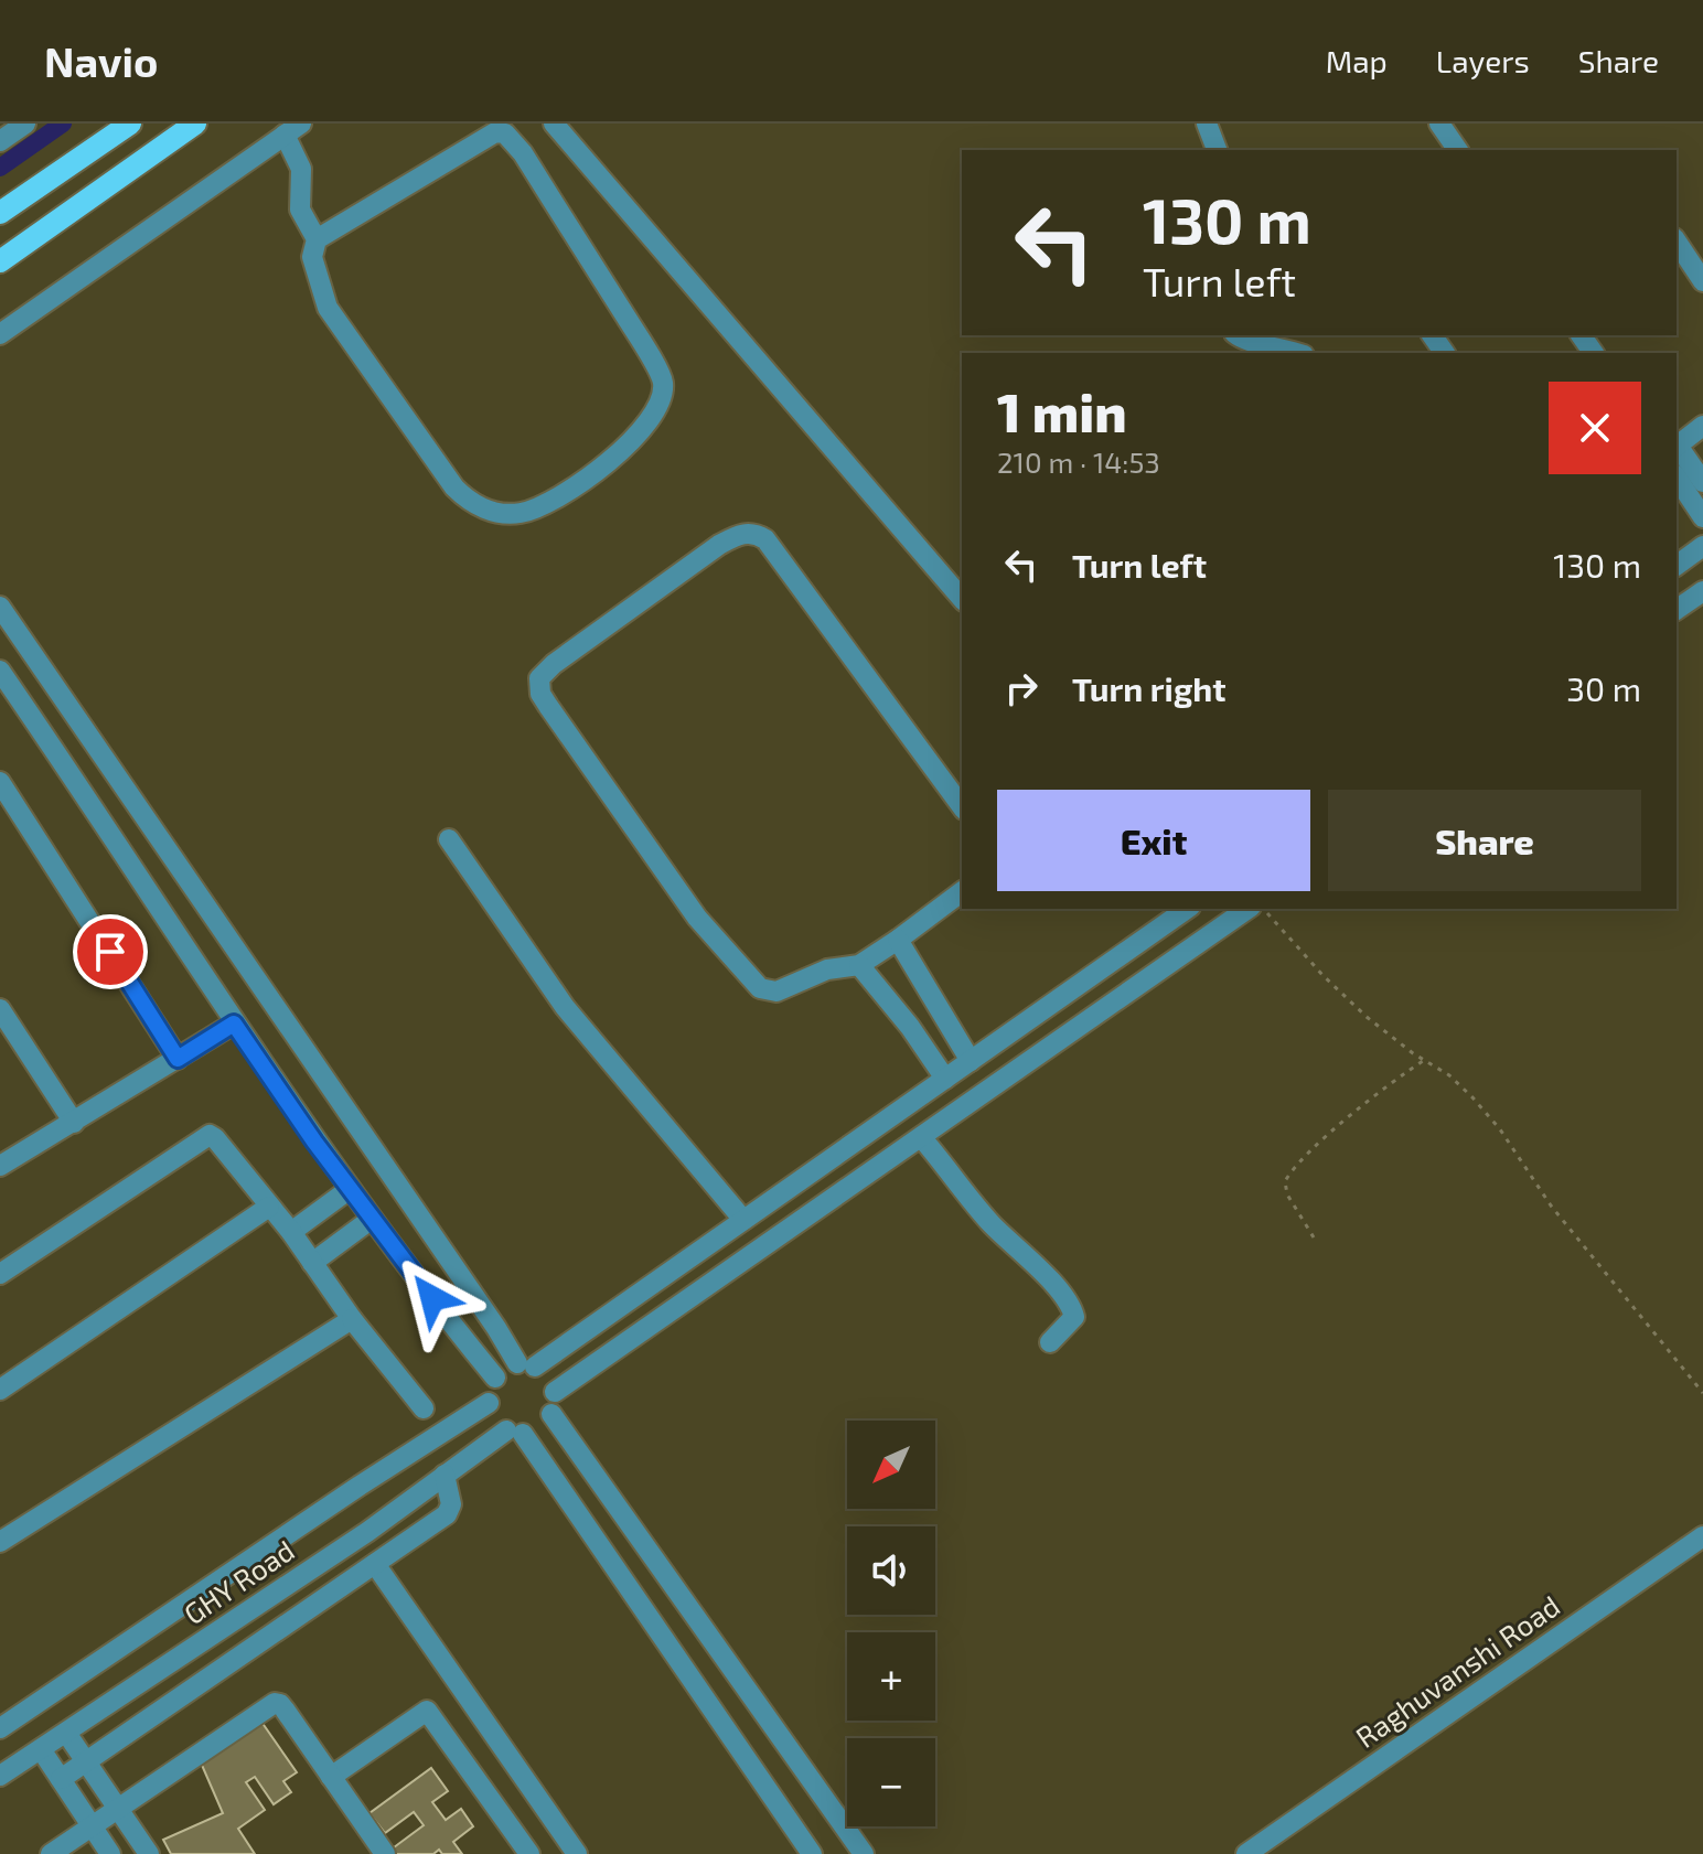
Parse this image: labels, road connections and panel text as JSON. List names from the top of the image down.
{
  "streets": {
    "street": ["GHY Road", "Raghuvanshi Road"]
  },
  "north": "bottom left",
  "page": {
    "header": "Navio",
    "nav": ["Map", "Layers", "Share"],
    "turn": ["130 m", "Turn left"],
    "heading": ["1 min", "210 m · 14:53"],
    "list": [
      {
        "name": "Turn left",
        "value": "130 m"
      },
      {
        "name": "Turn right",
        "value": "30 m"
      }
    ],
    "buttons": ["Exit", "Share"],
    "map_buttons": ["+", "−"]
  }
}
